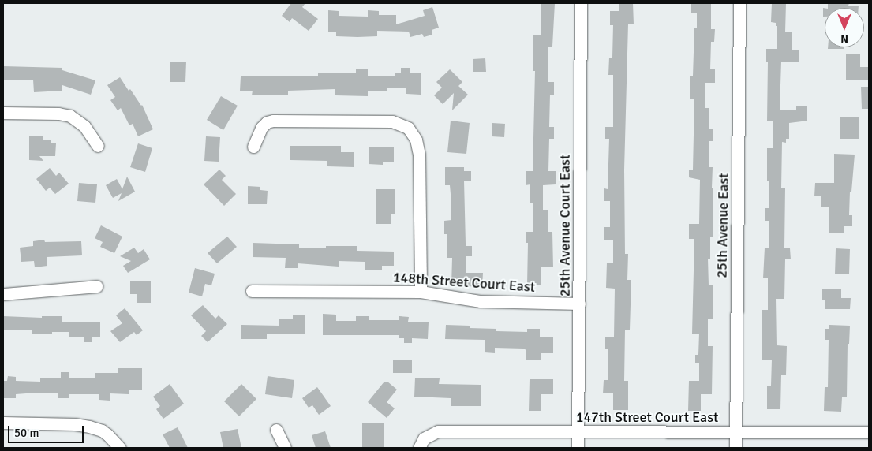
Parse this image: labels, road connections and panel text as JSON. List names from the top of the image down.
{
  "streets": {
    "street": [
      "25th Avenue Court East",
      "25th Avenue East",
      "148th Street Court East",
      "147th Street Court East"
    ]
  },
  "crossings": [
    ["25th Avenue Court East", "148th Street Court East"],
    ["25th Avenue Court East", "147th Street Court East"],
    ["25th Avenue East", "147th Street Court East"]
  ],
  "scale_bar": "50 m",
  "north": "bottom"
}
